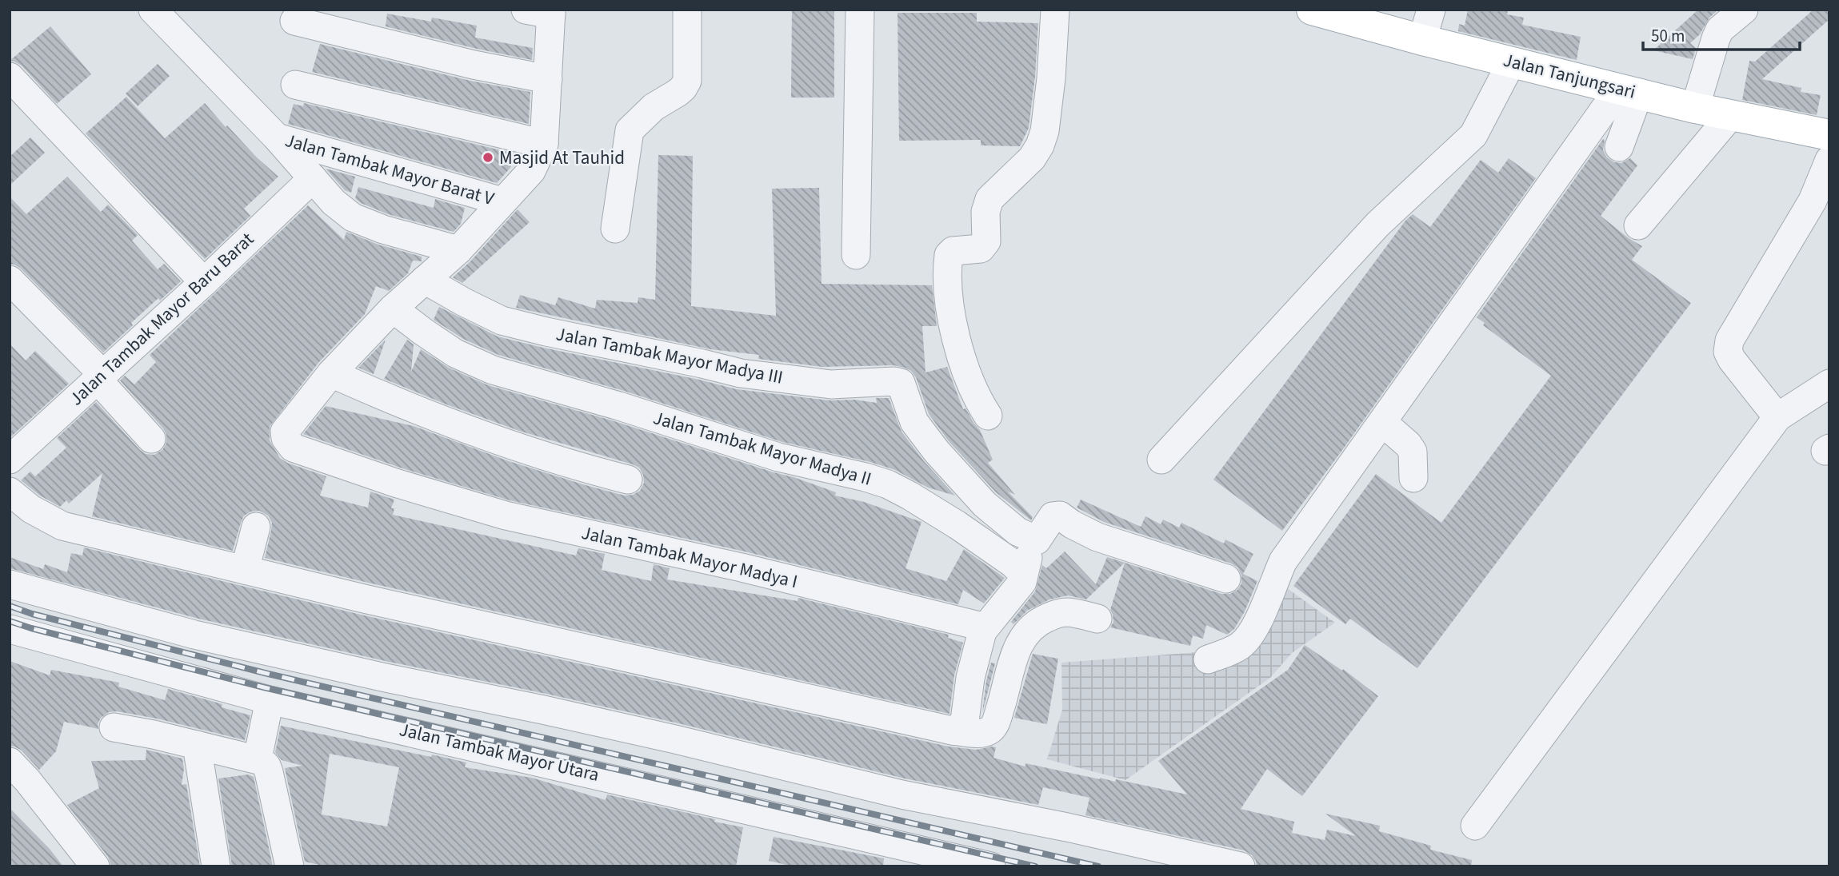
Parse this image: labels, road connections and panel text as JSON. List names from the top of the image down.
{
  "streets": {
    "main road": ["Jalan Tanjungsari"],
    "street": [
      "Jalan Tambak Mayor Barat V",
      "Jalan Tambak Mayor Baru Barat",
      "Jalan Tambak Mayor Madya III",
      "Jalan Tambak Mayor Madya II",
      "Jalan Tambak Mayor Madya I",
      "Jalan Tambak Mayor Utara"
    ]
  },
  "places": ["Masjid At Tauhid"],
  "scale_bar": "50 m"
}
